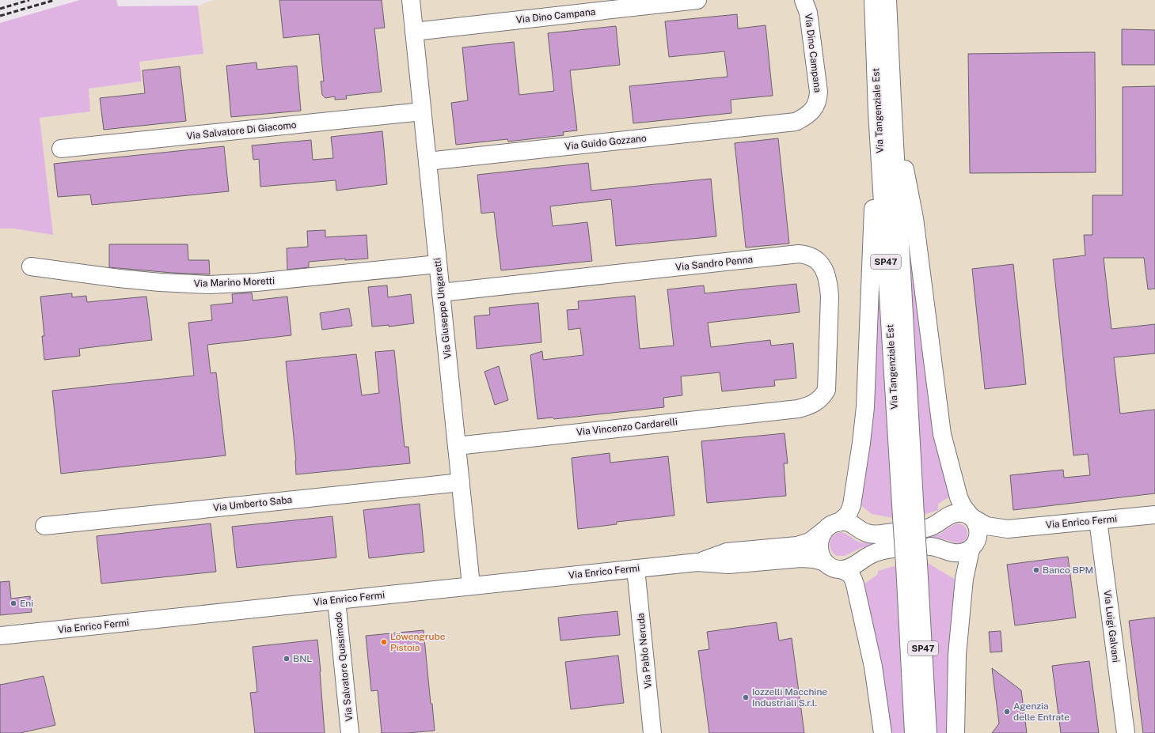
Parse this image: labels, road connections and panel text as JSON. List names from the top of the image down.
{
  "streets": {
    "street": [
      "Via Dino Campana",
      "Via Tangenziale Est",
      "Via Salvatore Di Giacomo",
      "Via Guido Gozzano",
      "SP47",
      "Via Sandro Penna",
      "Via Marino Moretti",
      "Via Giuseppe Ungaretti",
      "Via Vincenzo Cardarelli",
      "Via Umberto Saba",
      "Via Enrico Fermi",
      "Via Luigi Galvani",
      "Via Pablo Neruda",
      "Via Salvatore Quasimodo"
    ]
  },
  "crossings": [
    ["Via Dino Campana", "Via Guido Gozzano"],
    ["Via Dino Campana", "Via Giuseppe Ungaretti"],
    ["Via Tangenziale Est", "Via Enrico Fermi"],
    ["Via Salvatore Di Giacomo", "Via Giuseppe Ungaretti"],
    ["Via Guido Gozzano", "Via Giuseppe Ungaretti"],
    ["Via Sandro Penna", "Via Giuseppe Ungaretti"],
    ["Via Sandro Penna", "Via Vincenzo Cardarelli"],
    ["Via Marino Moretti", "Via Giuseppe Ungaretti"],
    ["Via Giuseppe Ungaretti", "Via Vincenzo Cardarelli"],
    ["Via Giuseppe Ungaretti", "Via Umberto Saba"],
    ["Via Giuseppe Ungaretti", "Via Enrico Fermi"],
    ["Via Enrico Fermi", "Via Luigi Galvani"],
    ["Via Enrico Fermi", "Via Pablo Neruda"],
    ["Via Enrico Fermi", "Via Salvatore Quasimodo"]
  ],
  "places": [
    "Banco BPM",
    "Eni",
    "Löwengrube Pistoia",
    "BNL",
    "Iozzelli Macchine Industriali S.r.l.",
    "Agenzia delle Entrate"
  ]
}
